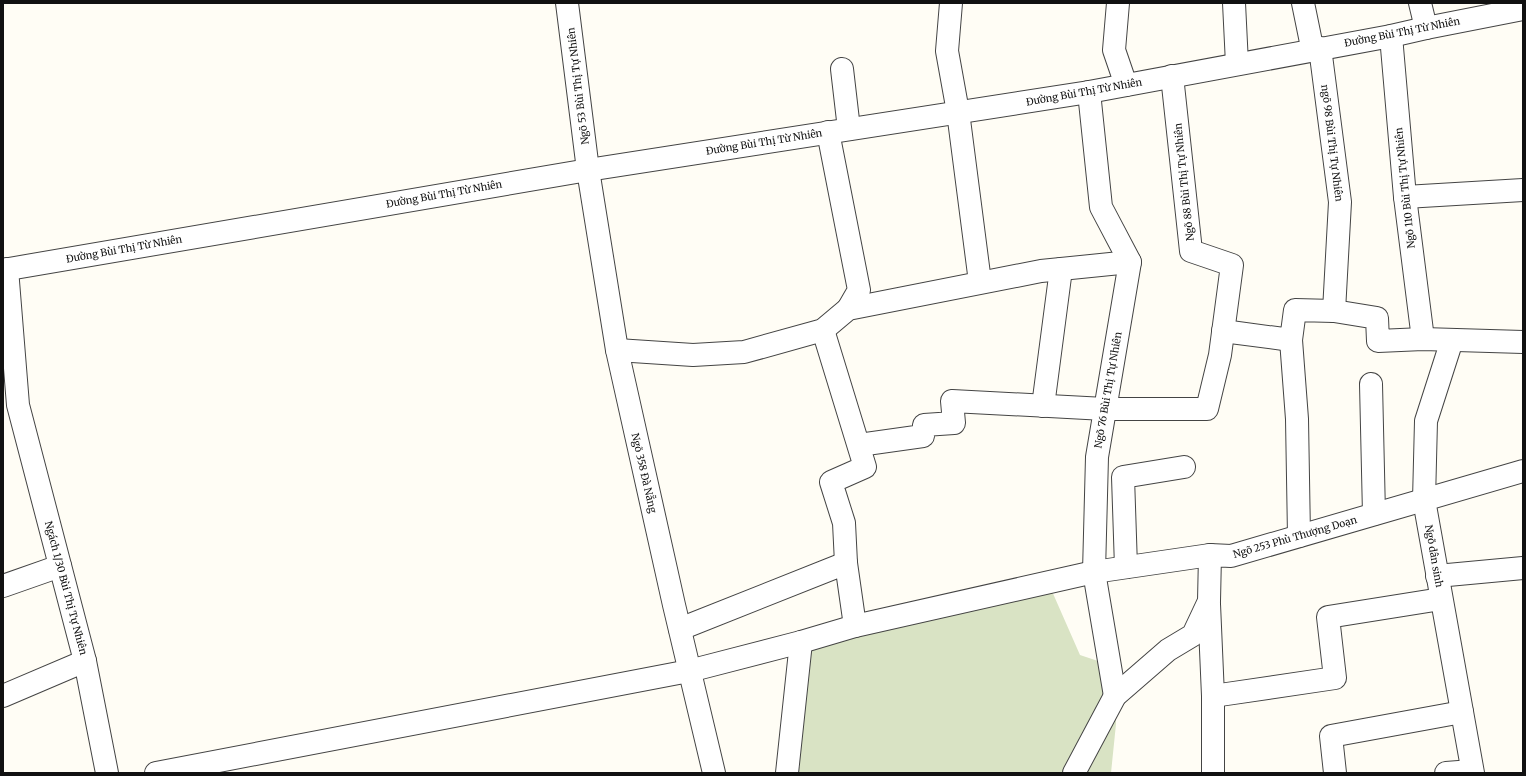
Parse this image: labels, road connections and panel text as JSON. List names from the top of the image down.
{
  "streets": {
    "street": [
      "Đường Bùi Thị Từ Nhiên",
      "Ngõ 53 Bùi Thị Tự Nhiên",
      "ngõ 98 Bùi Thị Tự Nhiên",
      "Ngõ 88 Bùi Thị Tự Nhiên",
      "Ngõ 110 Bùi Thị Tự Nhiên",
      "Ngõ 76 Bùi Thị Tự Nhiên",
      "Ngõ 358 Đà Nẵng",
      "Ngõ 253 Phù Thượng Doạn",
      "Ngõ dân sinh",
      "Ngách 1/30 Bùi Thị Tự Nhiên"
    ]
  },
  "crossings": [
    ["Đường Bùi Thị Từ Nhiên", "Ngõ 53 Bùi Thị Tự Nhiên"],
    ["Đường Bùi Thị Từ Nhiên", "ngõ 98 Bùi Thị Tự Nhiên"],
    ["Đường Bùi Thị Từ Nhiên", "Ngõ 88 Bùi Thị Tự Nhiên"],
    ["Đường Bùi Thị Từ Nhiên", "Ngõ 110 Bùi Thị Tự Nhiên"],
    ["Đường Bùi Thị Từ Nhiên", "Ngõ 358 Đà Nẵng"],
    ["Đường Bùi Thị Từ Nhiên", "Ngách 1/30 Bùi Thị Tự Nhiên"],
    ["Ngõ 53 Bùi Thị Tự Nhiên", "Ngõ 358 Đà Nẵng"],
    ["Ngõ 88 Bùi Thị Tự Nhiên", "Ngõ 76 Bùi Thị Tự Nhiên"],
    ["Ngõ 76 Bùi Thị Tự Nhiên", "Ngõ 253 Phù Thượng Doạn"],
    ["Ngõ 358 Đà Nẵng", "Ngõ 253 Phù Thượng Doạn"],
    ["Ngõ 253 Phù Thượng Doạn", "Ngõ dân sinh"]
  ]
}
